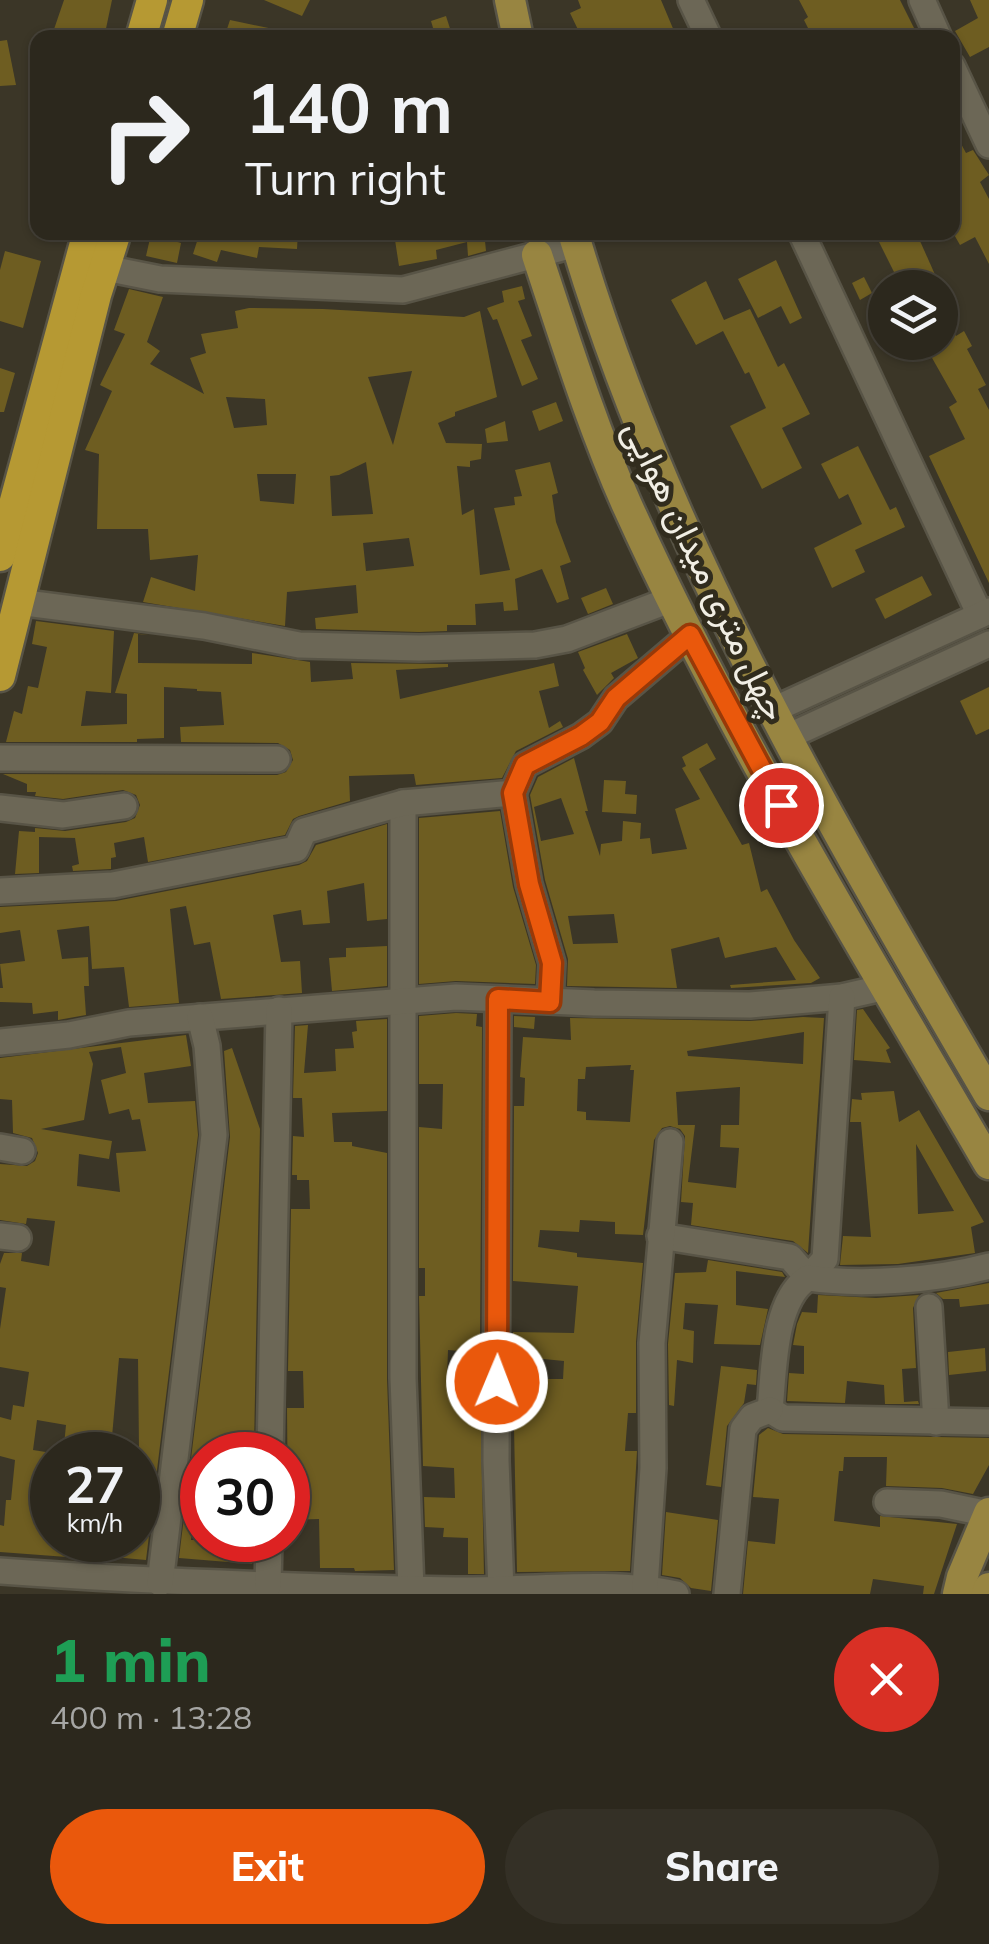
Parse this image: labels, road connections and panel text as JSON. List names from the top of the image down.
{
  "streets": {
    "main road": ["چهل متری میدان هوایی"]
  },
  "page": {
    "turn": ["140 m", "Turn right"],
    "speed": "27 km/h",
    "limit": "30",
    "heading": ["1 min", "400 m · 13:28"],
    "buttons": ["Exit", "Share"]
  }
}
